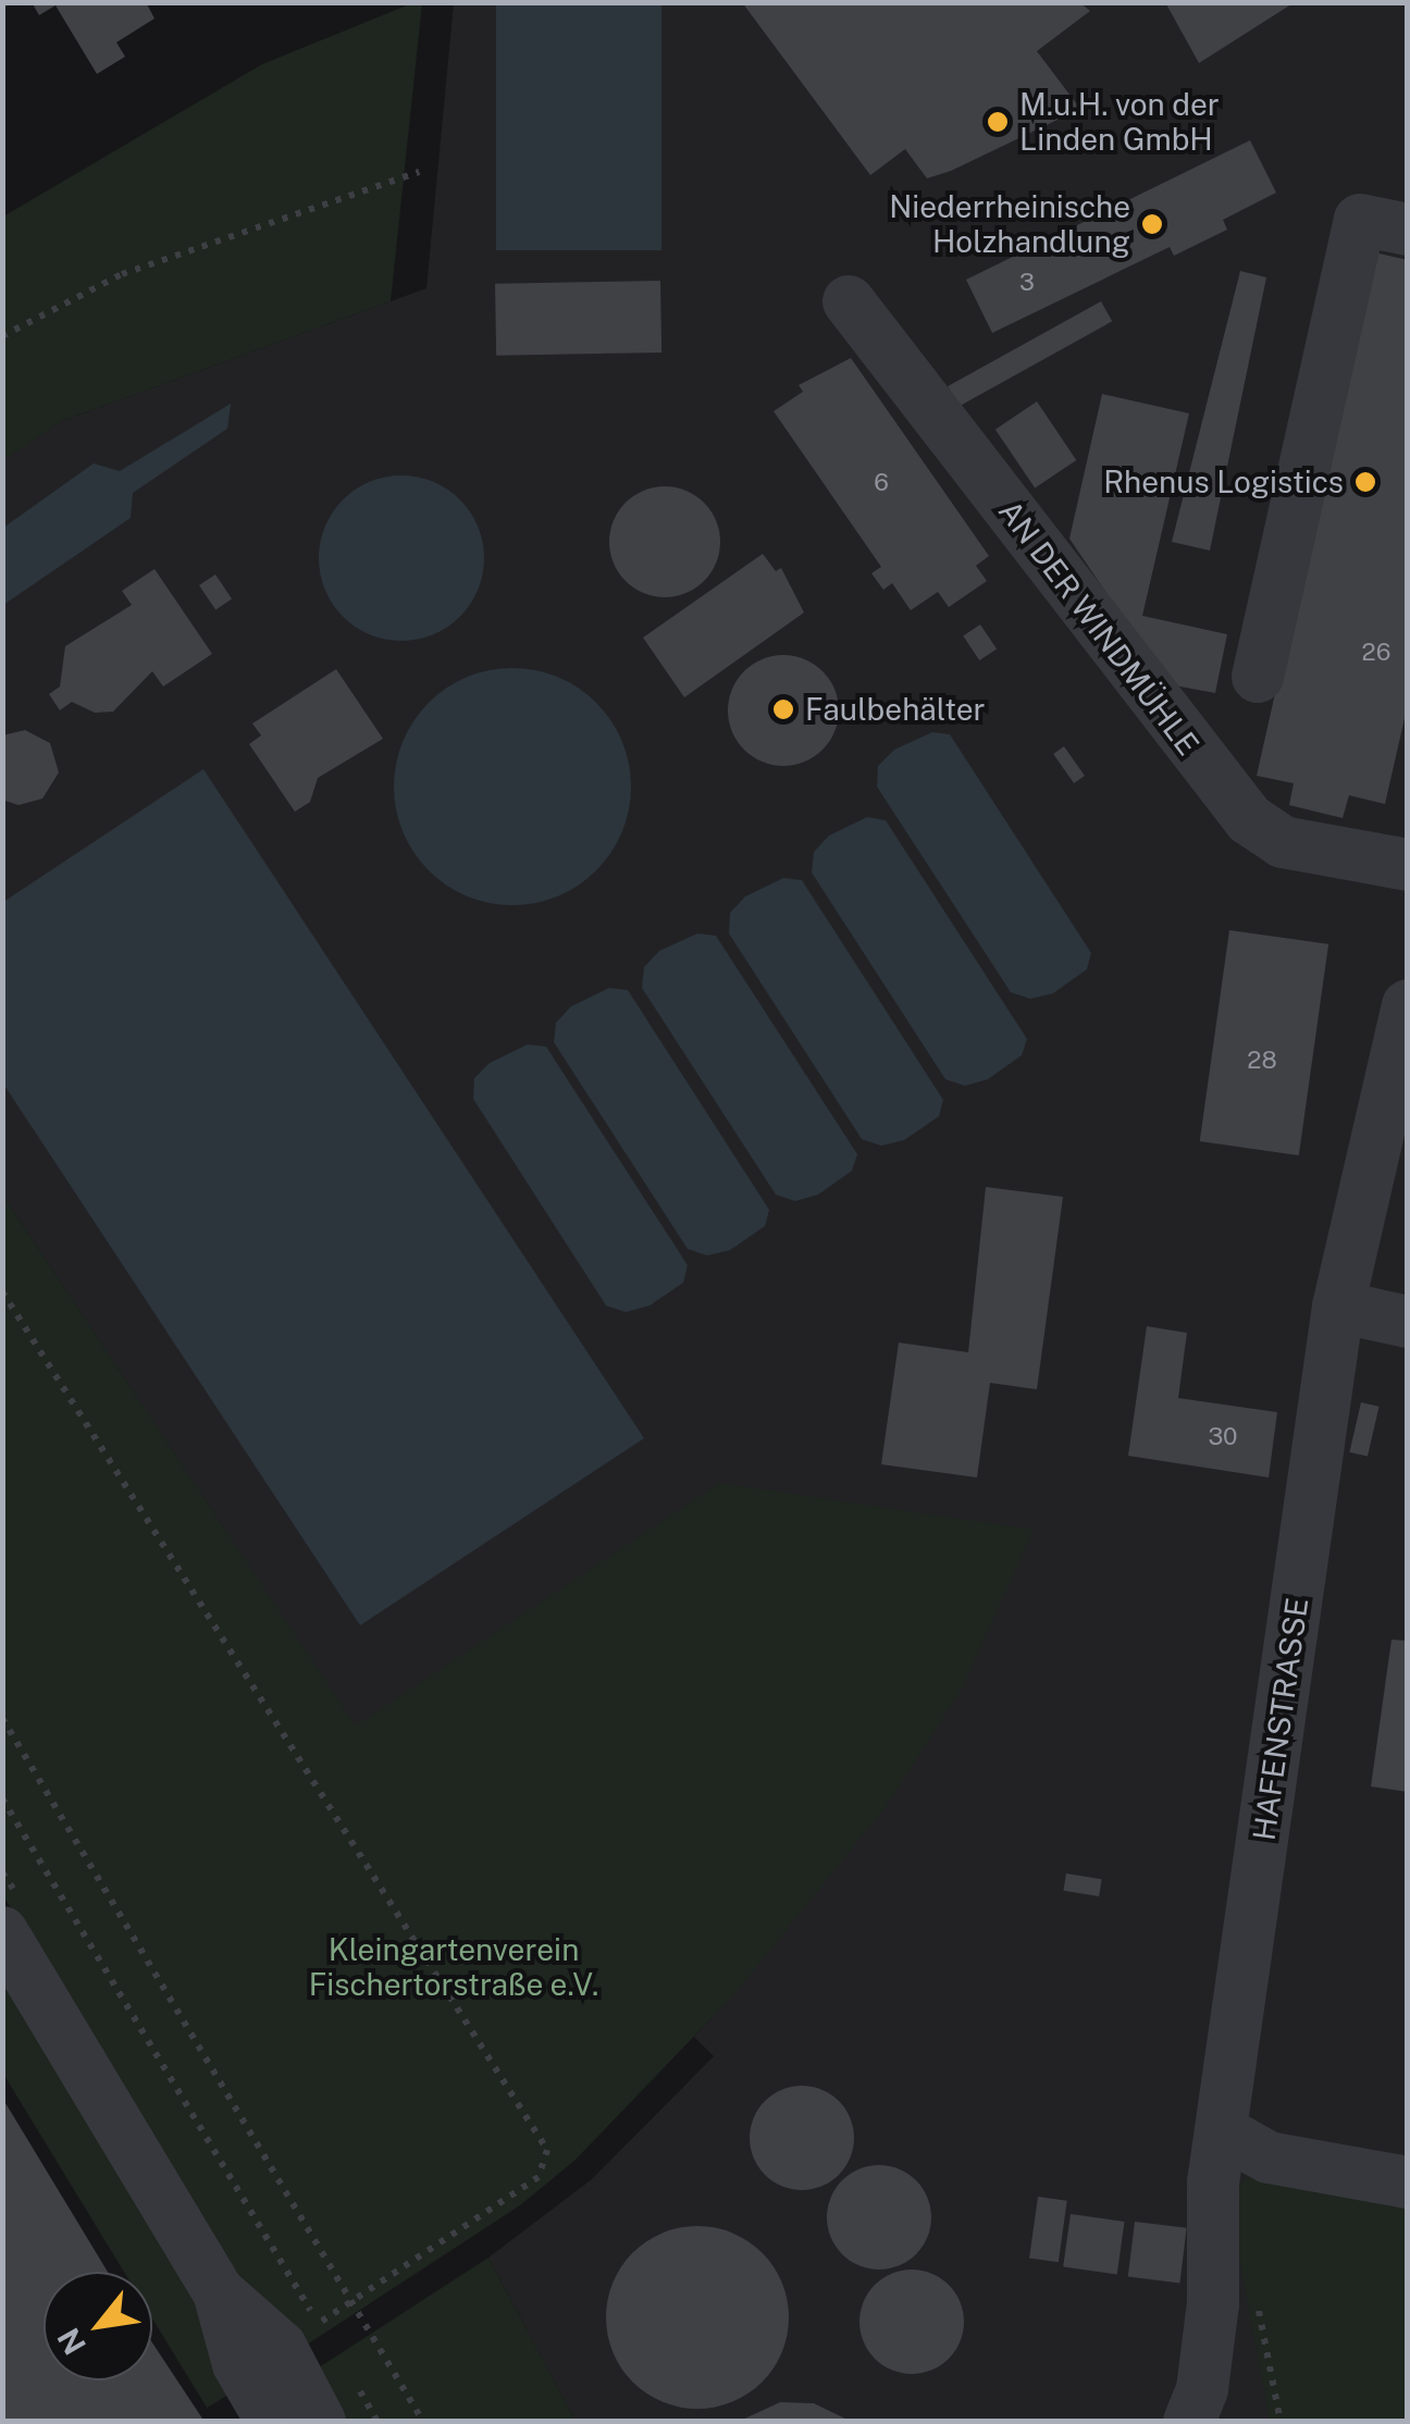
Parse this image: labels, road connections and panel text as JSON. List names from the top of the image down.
{
  "streets": {
    "street": ["AN DER WINDMÜHLE", "HAFENSTRASSE"]
  },
  "parks": ["Kleingartenverein Fischertorstraße e.V."],
  "places": [
    "M.u.H. von der Linden GmbH",
    "Niederrheinische Holzhandlung",
    "Rhenus Logistics",
    "Faulbehälter"
  ],
  "house_numbers": [
    "3",
    "6",
    "26",
    "28",
    "30"
  ],
  "north": "bottom left"
}
